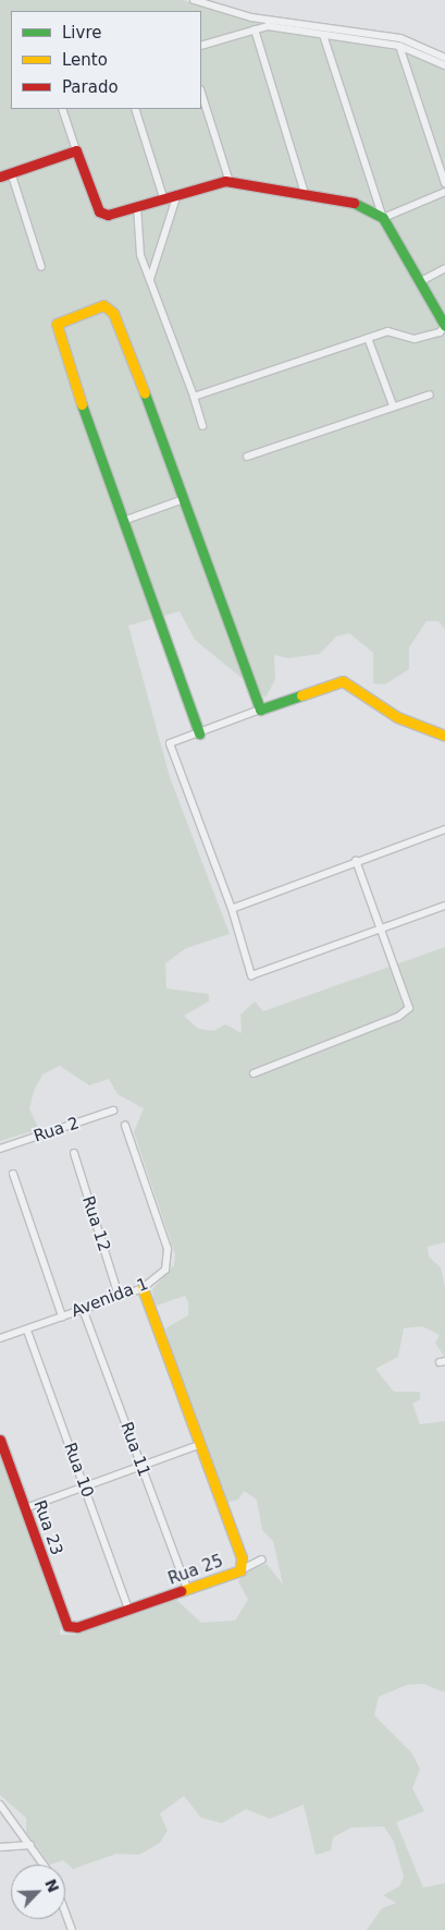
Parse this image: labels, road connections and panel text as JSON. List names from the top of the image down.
{
  "streets": {
    "street": [
      "Rua 2",
      "Rua 12",
      "Avenida 1",
      "Rua 11",
      "Rua 10",
      "Rua 23",
      "Rua 25"
    ]
  },
  "crossings": [
    ["Rua 12", "Avenida 1"],
    ["Avenida 1", "Rua 11"],
    ["Avenida 1", "Rua 10"],
    ["Avenida 1", "Rua 25"],
    ["Rua 11", "Rua 25"],
    ["Rua 10", "Rua 25"],
    ["Rua 23", "Rua 25"]
  ],
  "legend": ["Livre", "Lento", "Parado"],
  "north": "top right"
}
